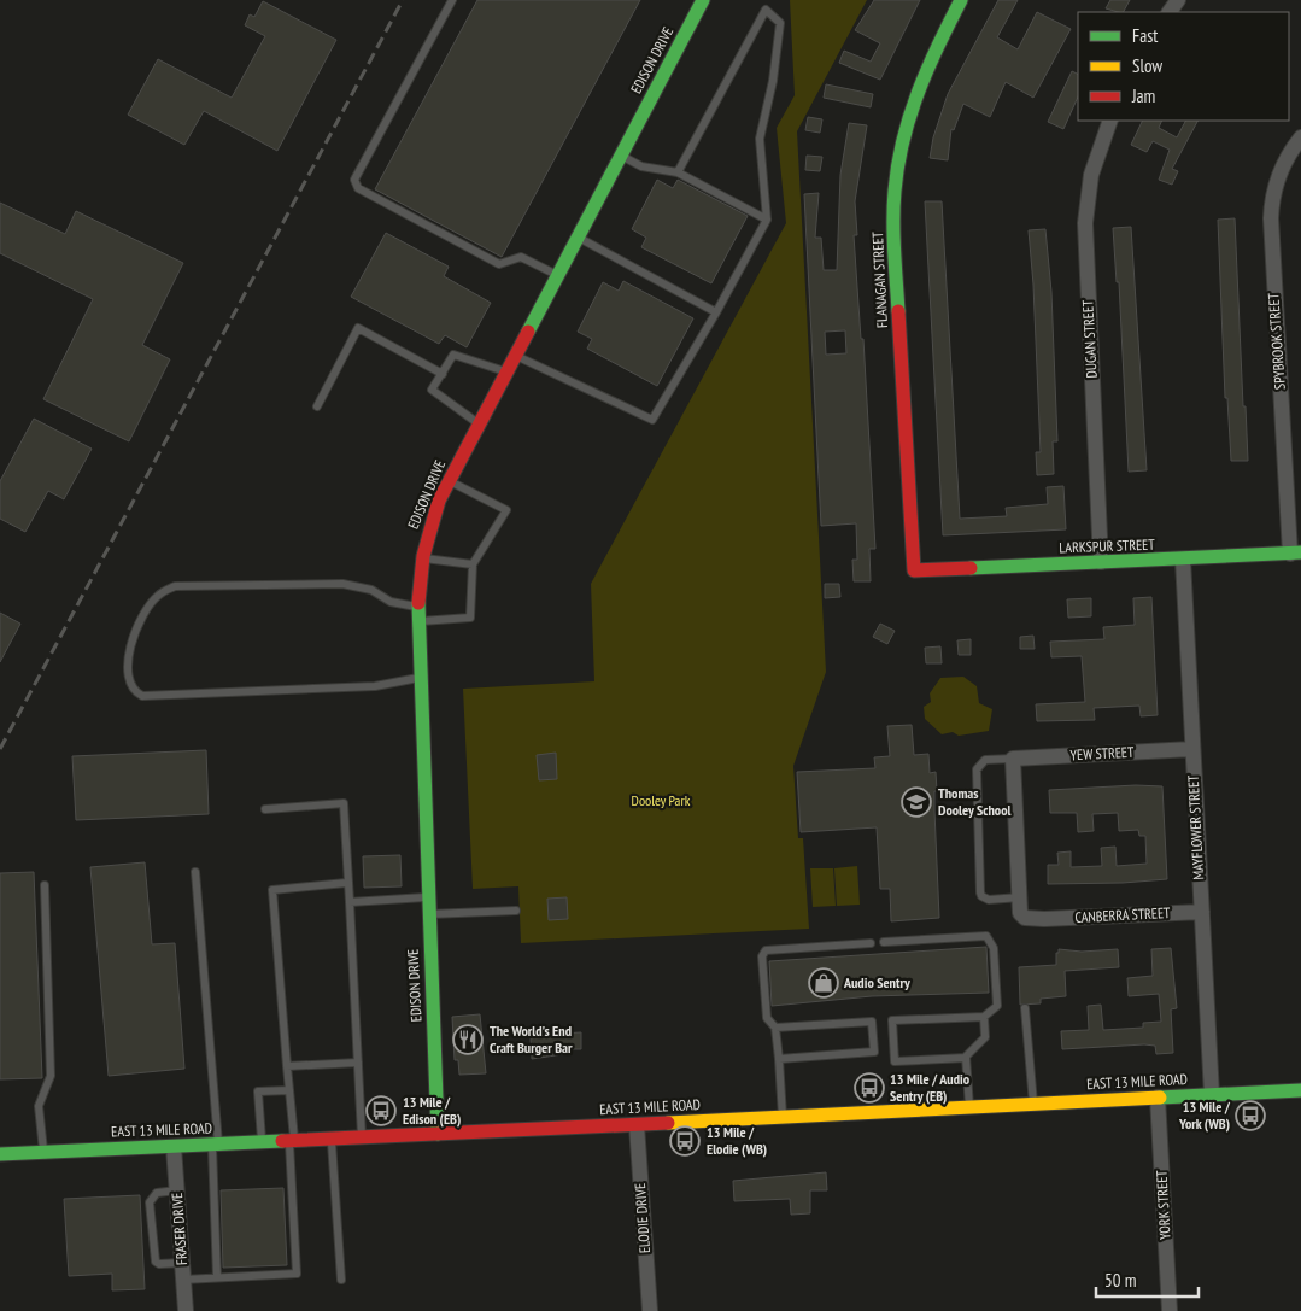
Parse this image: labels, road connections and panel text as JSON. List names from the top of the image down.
{
  "streets": {
    "street": [
      "EDISON DRIVE",
      "FLANAGAN STREET",
      "DUGAN STREET",
      "SPYBROOK STREET",
      "LARKSPUR STREET",
      "YEW STREET",
      "MAYFLOWER STREET",
      "CANBERRA STREET",
      "EAST 13 MILE ROAD",
      "YORK STREET",
      "ELODIE DRIVE",
      "FRASER DRIVE"
    ]
  },
  "crossings": [
    ["EDISON DRIVE", "EAST 13 MILE ROAD"],
    ["FLANAGAN STREET", "LARKSPUR STREET"],
    ["DUGAN STREET", "LARKSPUR STREET"],
    ["SPYBROOK STREET", "LARKSPUR STREET"],
    ["LARKSPUR STREET", "MAYFLOWER STREET"],
    ["YEW STREET", "MAYFLOWER STREET"],
    ["MAYFLOWER STREET", "CANBERRA STREET"],
    ["MAYFLOWER STREET", "EAST 13 MILE ROAD"],
    ["EAST 13 MILE ROAD", "YORK STREET"],
    ["EAST 13 MILE ROAD", "ELODIE DRIVE"],
    ["EAST 13 MILE ROAD", "FRASER DRIVE"]
  ],
  "parks": ["Dooley Park"],
  "places": {
    "school or university": ["Thomas Dooley School"],
    "shop": ["Audio Sentry"],
    "restaurant": ["The World's End Craft Burger Bar"],
    "bus stop": [
      "13 Mile / Audio Sentry (EB)",
      "13 Mile / Edison (EB)",
      "13 Mile / York (WB)",
      "13 Mile / Elodie (WB)"
    ]
  },
  "legend": ["Fast", "Slow", "Jam"],
  "scale_bar": "50 m"
}
